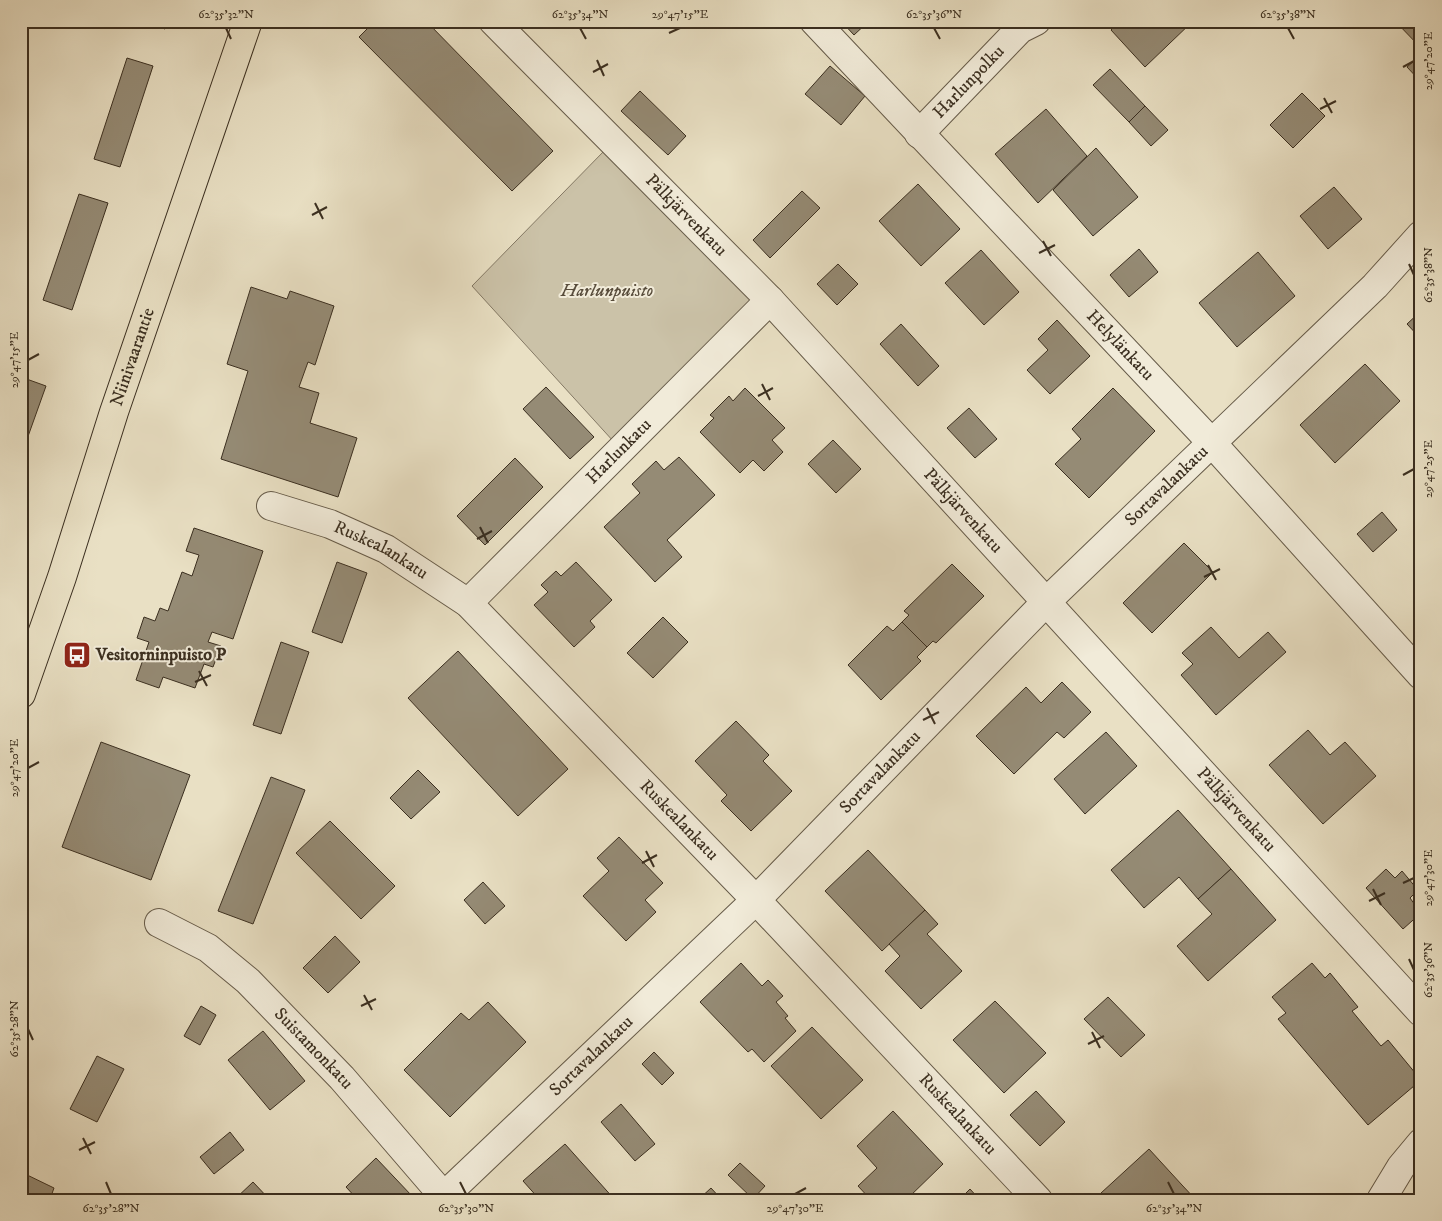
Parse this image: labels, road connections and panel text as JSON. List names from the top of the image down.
{
  "streets": {
    "main road": ["Niinivaarantie"],
    "street": [
      "Harlunpolku",
      "Pälkjärvenkatu",
      "Helylänkatu",
      "Harlunkatu",
      "Sortavalankatu",
      "Ruskealankatu",
      "Suistamonkatu"
    ]
  },
  "crossings": [
    ["Harlunpolku", "Helylänkatu"],
    ["Pälkjärvenkatu", "Harlunkatu"],
    ["Pälkjärvenkatu", "Sortavalankatu"],
    ["Helylänkatu", "Sortavalankatu"],
    ["Harlunkatu", "Ruskealankatu"],
    ["Sortavalankatu", "Ruskealankatu"],
    ["Sortavalankatu", "Suistamonkatu"]
  ],
  "parks": ["Harlunpuisto"],
  "places": {
    "bus stop": ["Vesitorninpuisto P"]
  },
  "coordinates": [
    "62°35'32\"N",
    "62°35'34\"N",
    "29°47'15\"E",
    "62°35'36\"N",
    "62°35'38\"N",
    "29°47'20\"E",
    "29°47'25\"E",
    "29°47'30\"E",
    "62°35'28\"N",
    "62°35'30\"N"
  ]
}
